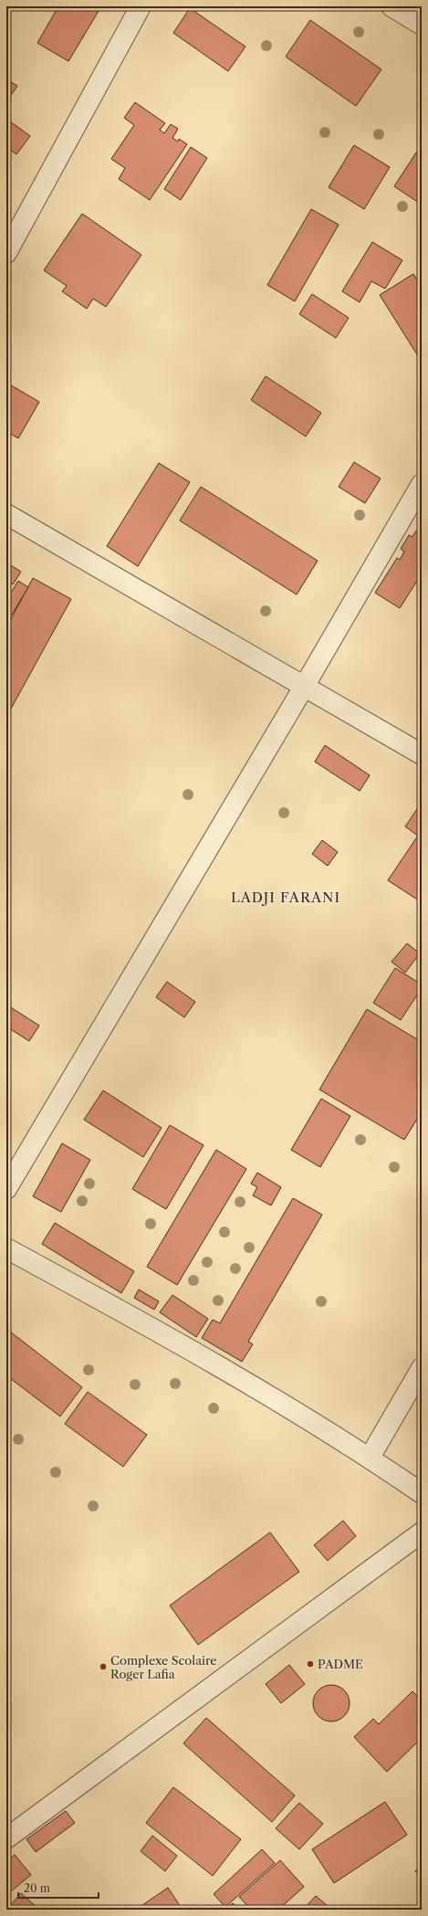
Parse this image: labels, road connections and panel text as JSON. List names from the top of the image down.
{
  "districts": ["LADJI FARANI"],
  "places": ["PADME", "Complexe Scolaire Roger Lafia"],
  "scale_bar": "20 m"
}
